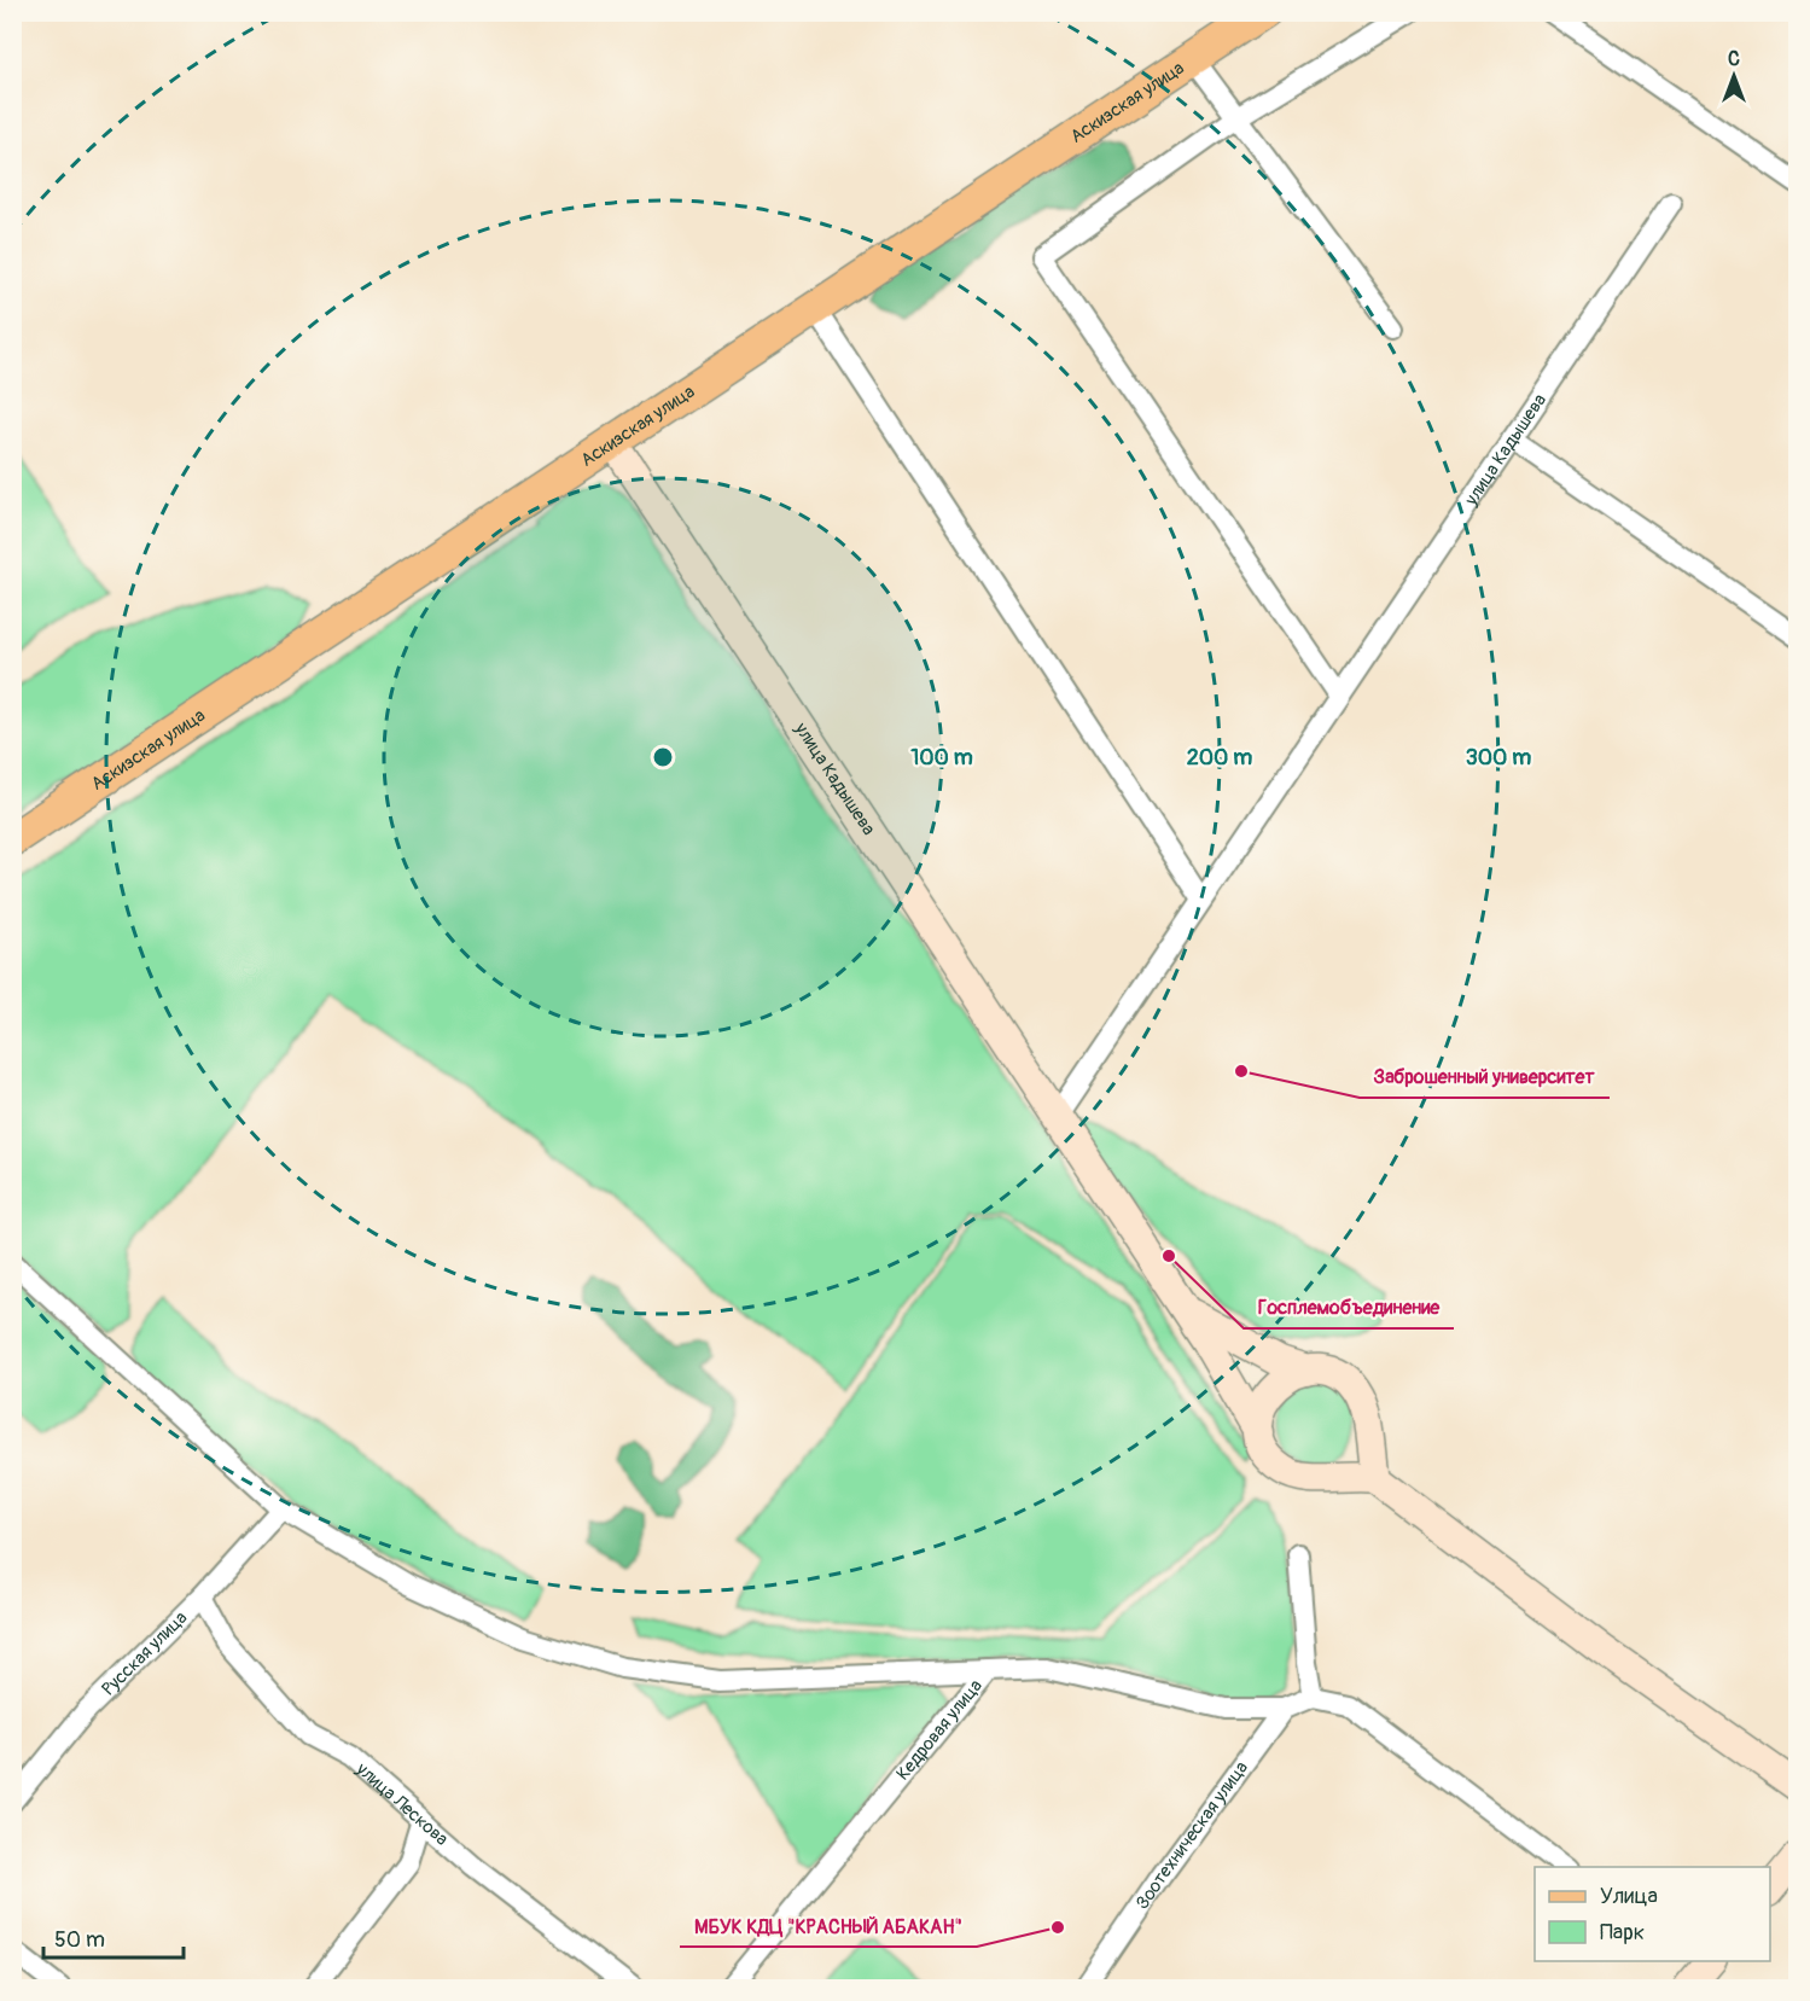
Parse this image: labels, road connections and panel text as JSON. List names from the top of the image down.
{
  "streets": {
    "main road": ["Аскизская улица"],
    "street": [
      "улица Кадышева",
      "Русская улица",
      "Кедровая улица",
      "улица Лескова",
      "Зоотехническая улица"
    ]
  },
  "crossings": [
    ["Аскизская улица", "улица Кадышева"],
    ["Русская улица", "улица Лескова"],
    ["Кедровая улица", "Зоотехническая улица"]
  ],
  "places": ["Заброшенный университет", "Госплемобъединение", "МБУК КДЦ \"КРАСНЫЙ АБАКАН\""],
  "legend": ["Улица", "Парк"],
  "scale_bar": "50 m",
  "north": "top",
  "rings": ["100 m", "200 m", "300 m"]
}
